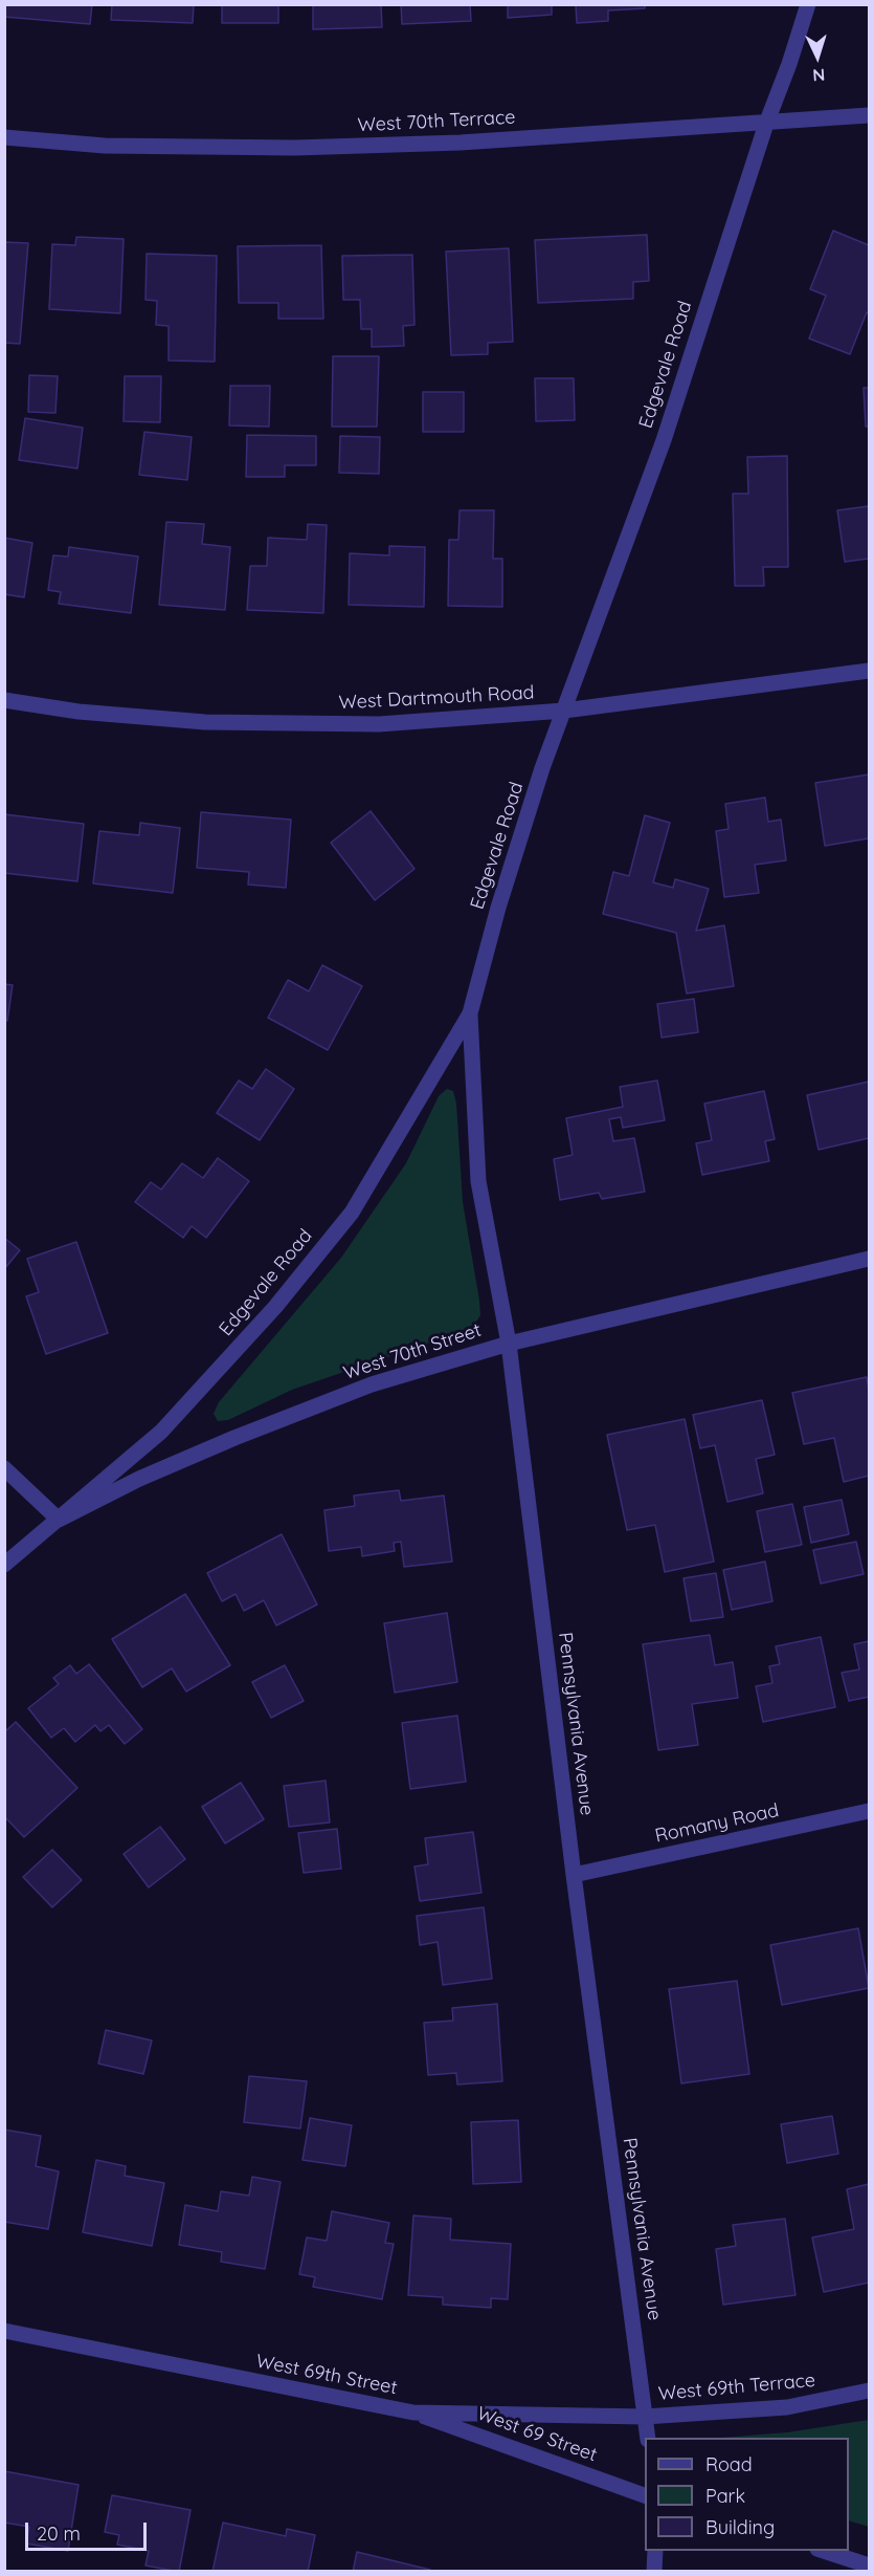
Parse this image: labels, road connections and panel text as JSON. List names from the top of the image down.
{
  "streets": {
    "street": [
      "West 70th Terrace",
      "Edgevale Road",
      "West Dartmouth Road",
      "West 70th Street",
      "Pennsylvania Avenue",
      "Romany Road",
      "West 69th Street",
      "West 69th Terrace",
      "West 69 Street"
    ]
  },
  "crossings": [
    ["West 70th Terrace", "Edgevale Road"],
    ["Edgevale Road", "West Dartmouth Road"],
    ["Edgevale Road", "West 70th Street"],
    ["Edgevale Road", "Pennsylvania Avenue"],
    ["West 70th Street", "Pennsylvania Avenue"],
    ["Pennsylvania Avenue", "Romany Road"],
    ["Pennsylvania Avenue", "West 69th Street"],
    ["Pennsylvania Avenue", "West 69th Terrace"],
    ["West 69th Street", "West 69th Terrace"],
    ["West 69th Street", "West 69 Street"]
  ],
  "legend": ["Road", "Park", "Building"],
  "scale_bar": "20 m",
  "north": "bottom"
}
